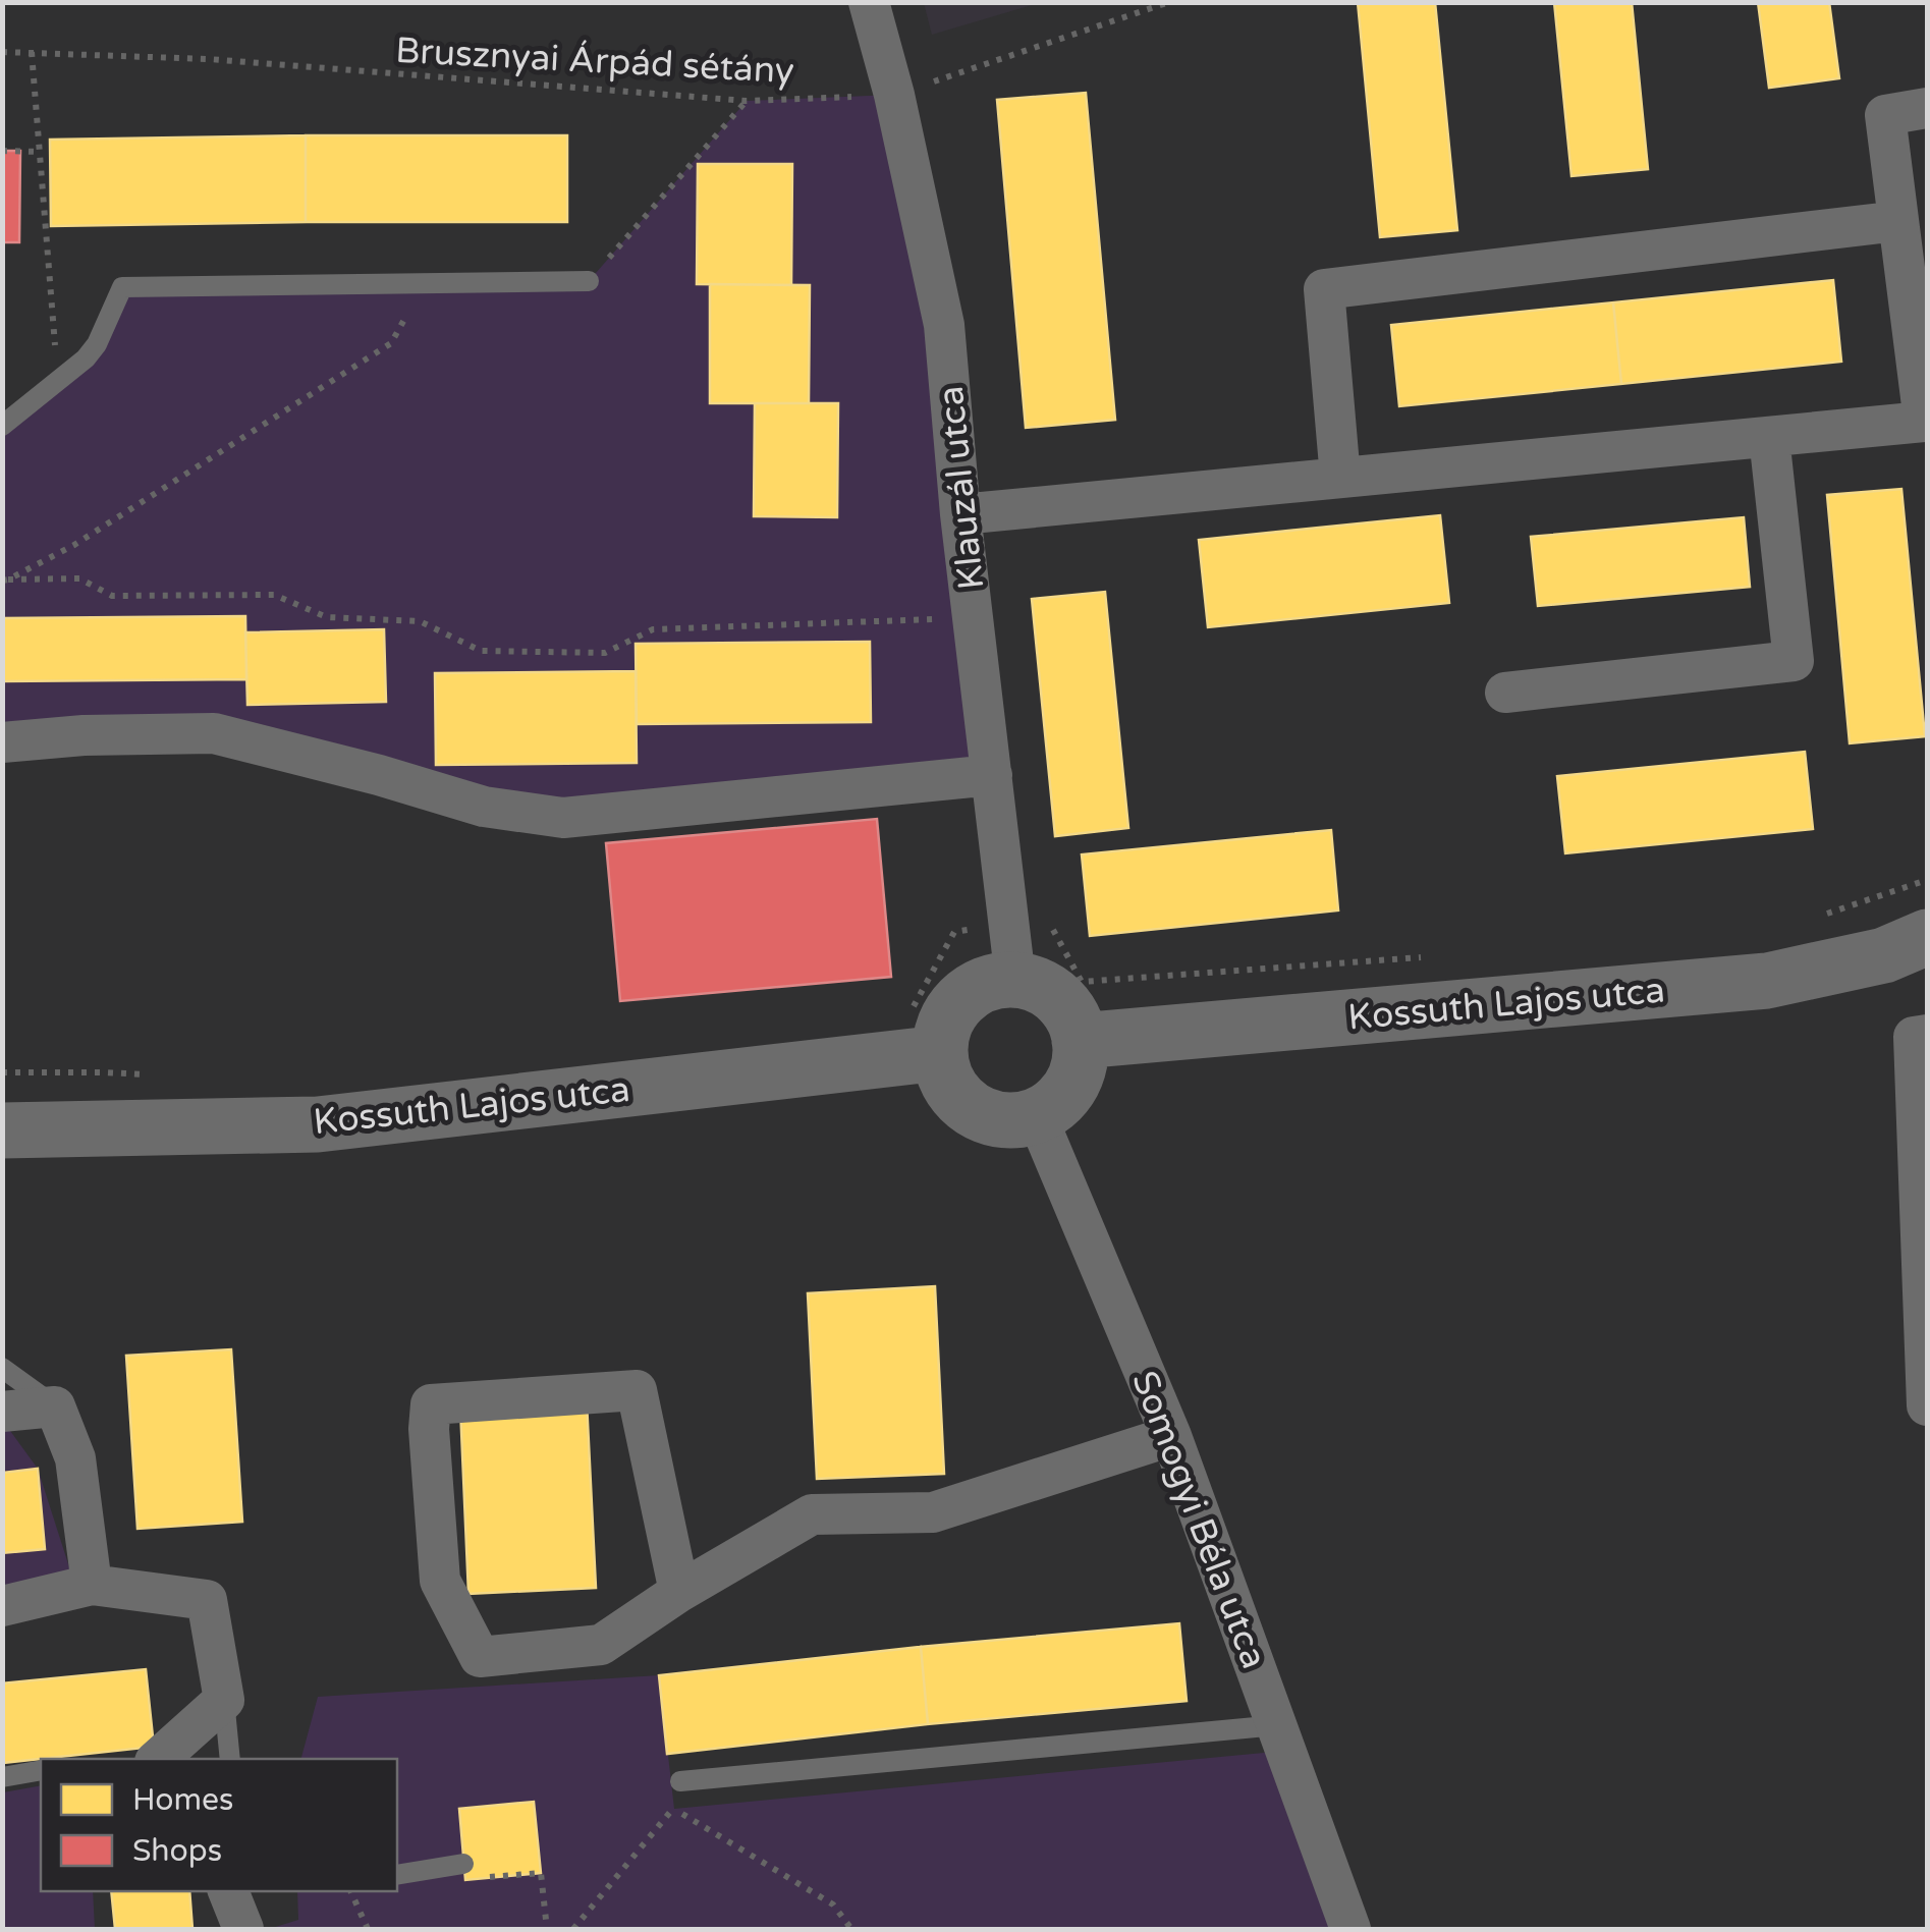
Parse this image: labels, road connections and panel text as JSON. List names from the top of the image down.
{
  "streets": {
    "street": ["Klauzál utca", "Kossuth Lajos utca", "Somogyi Béla utca"],
    "path": ["Brusznyai Árpád sétány"]
  },
  "crossings": [
    ["Brusznyai Árpád sétány", "Klauzál utca"],
    ["Klauzál utca", "Kossuth Lajos utca"],
    ["Klauzál utca", "Somogyi Béla utca"],
    ["Kossuth Lajos utca", "Somogyi Béla utca"]
  ],
  "legend": ["Homes", "Shops"]
}
